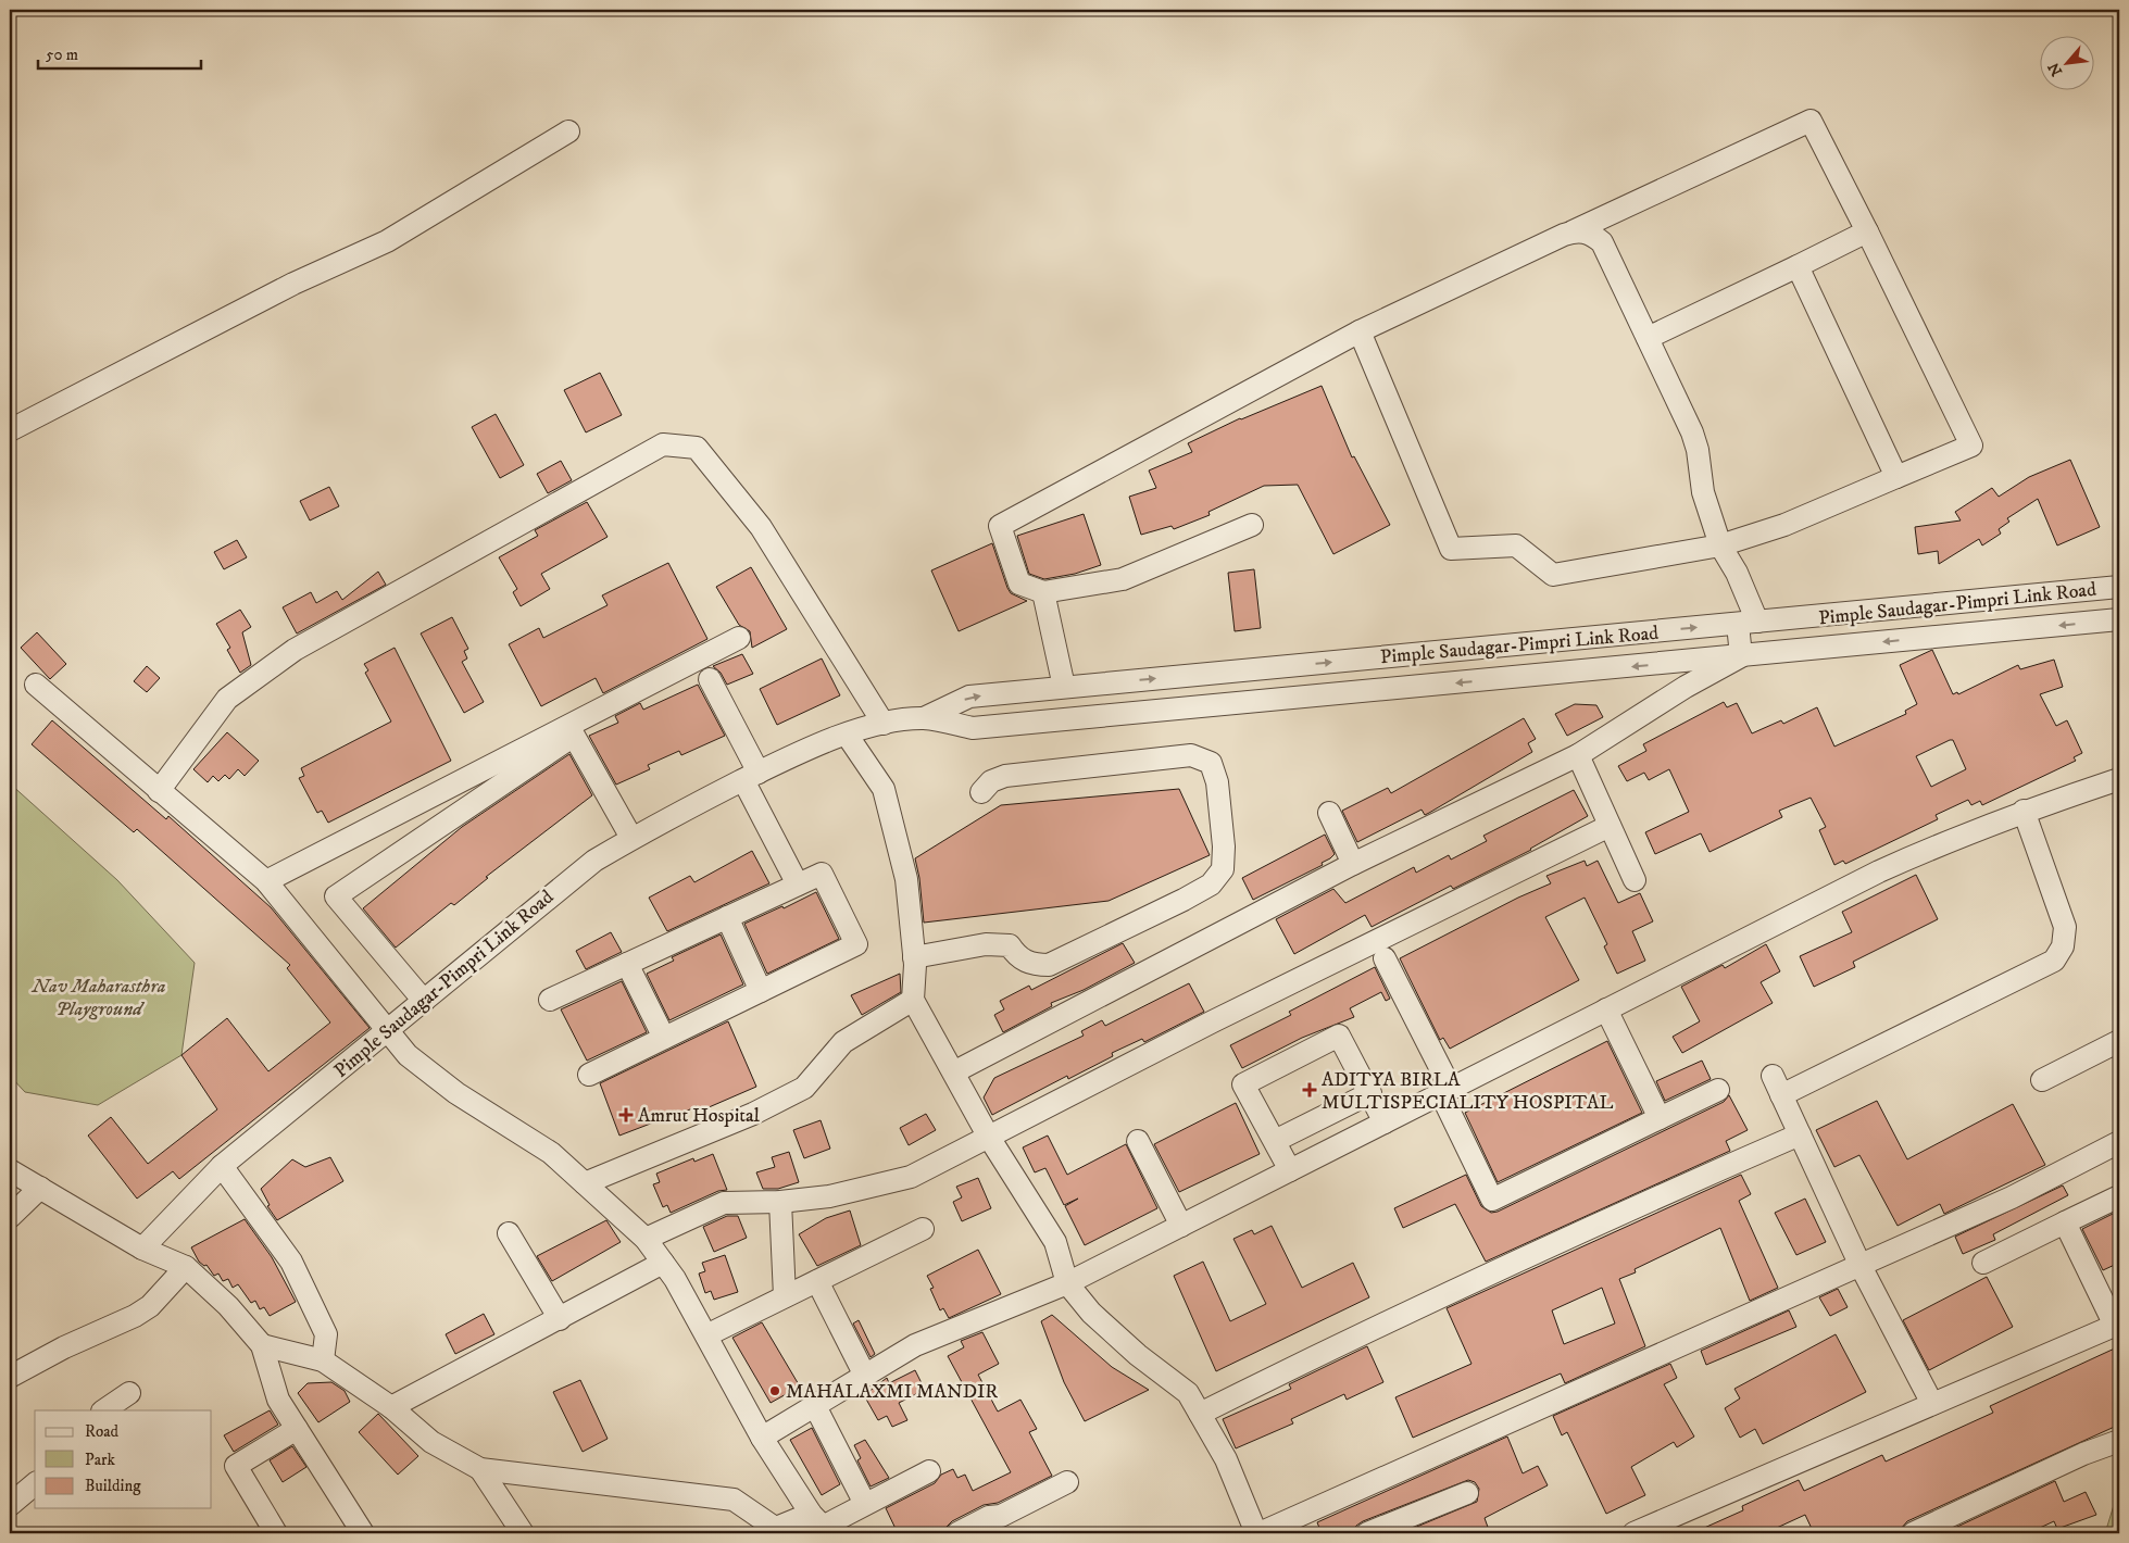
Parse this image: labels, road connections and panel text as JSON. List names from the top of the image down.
{
  "streets": {
    "street": ["Pimple Saudagar-Pimpri Link Road"]
  },
  "parks": ["Nav Maharasthra Playground"],
  "places": {
    "health": ["ADITYA BIRLA MULTISPECIALITY HOSPITAL", "Amrut Hospital"],
    "other": ["MAHALAXMI MANDIR"]
  },
  "legend": ["Road", "Park", "Building"],
  "scale_bar": "50 m",
  "north": "bottom left"
}
